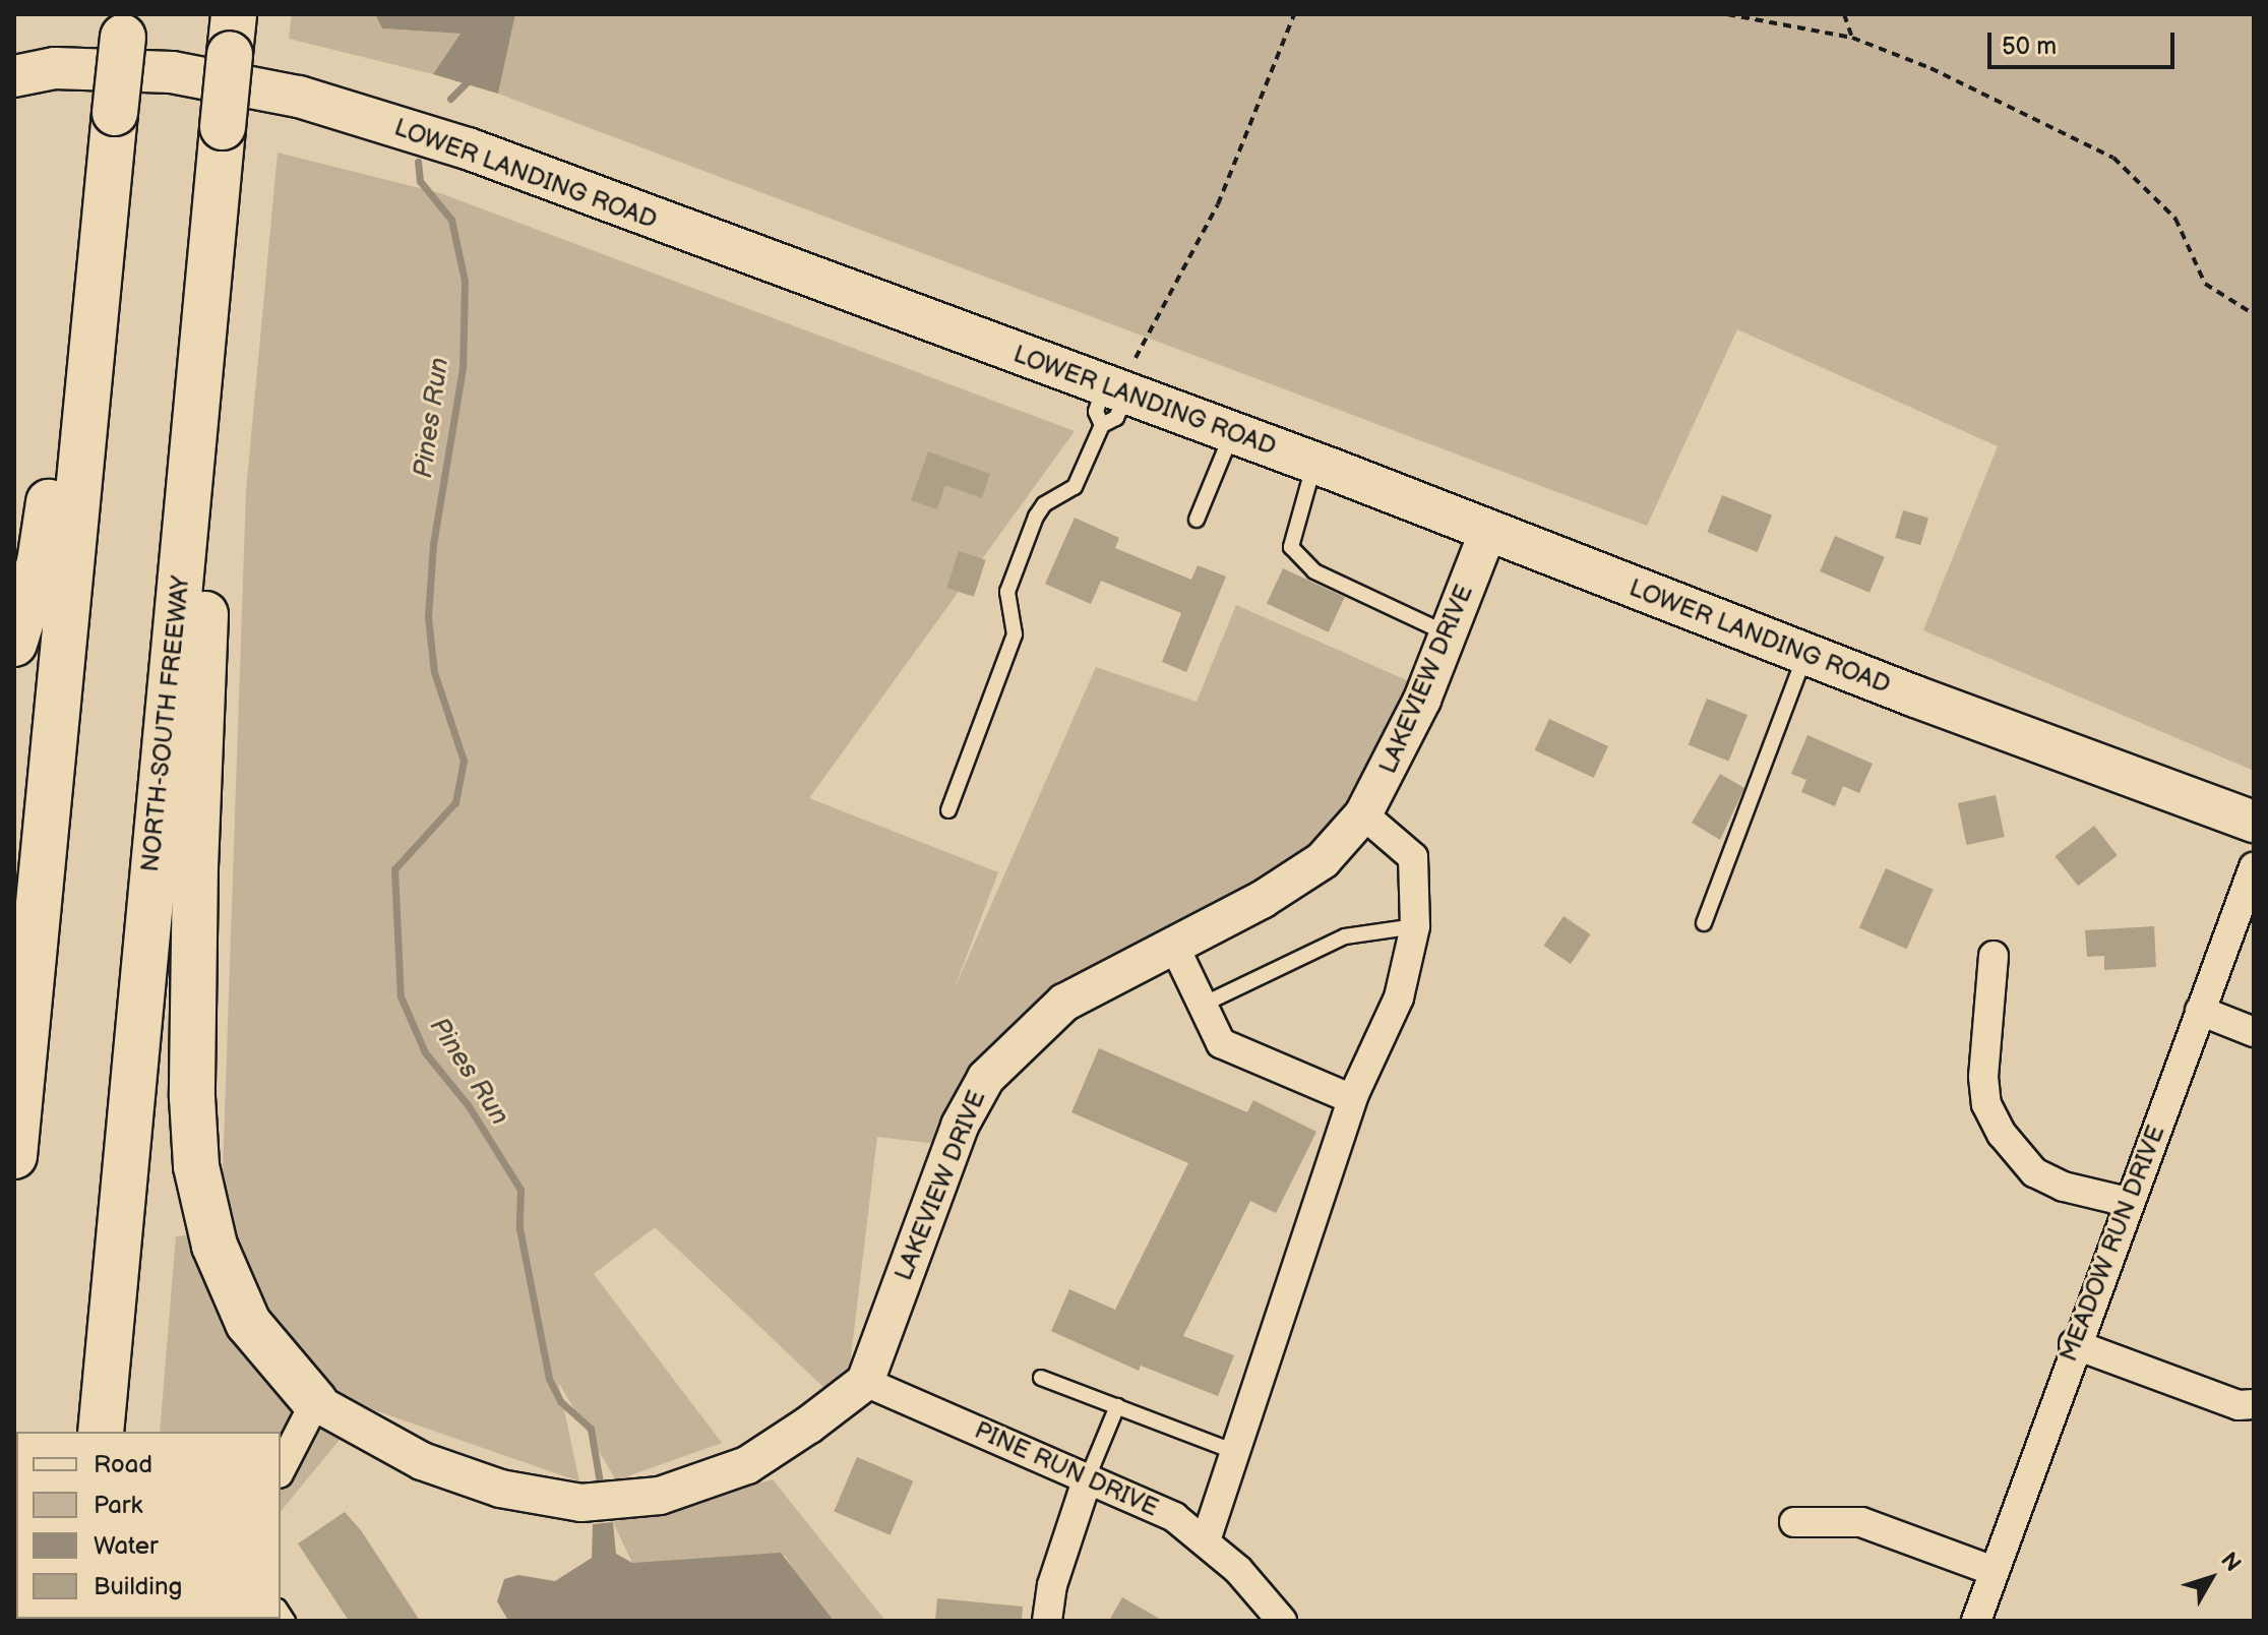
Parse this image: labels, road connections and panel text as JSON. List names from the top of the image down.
{
  "streets": {
    "highway": ["NORTH-SOUTH FREEWAY"],
    "main road": ["LOWER LANDING ROAD"],
    "street": ["LAKEVIEW DRIVE", "MEADOW RUN DRIVE", "PINE RUN DRIVE"]
  },
  "crossings": [
    ["LOWER LANDING ROAD", "LAKEVIEW DRIVE"],
    ["LAKEVIEW DRIVE", "PINE RUN DRIVE"]
  ],
  "water": ["Pines Run"],
  "legend": [
    "Road",
    "Park",
    "Water",
    "Building"
  ],
  "scale_bar": "50 m",
  "north": "top right"
}
